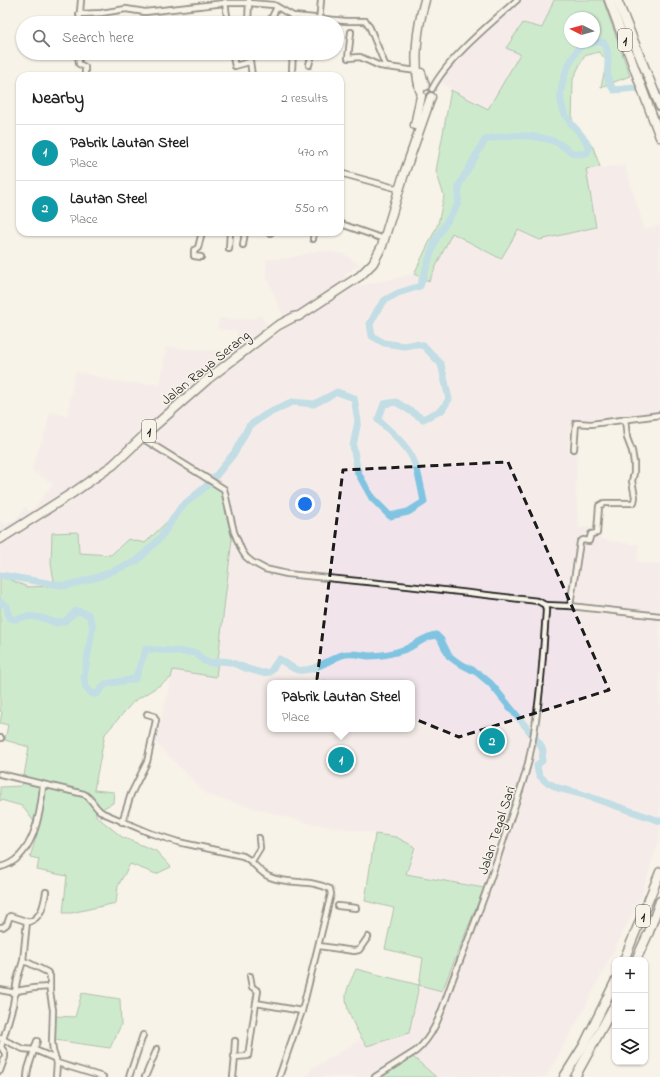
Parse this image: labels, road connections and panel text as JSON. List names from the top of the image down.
{
  "streets": {
    "highway": ["1", "Jalan Raya Serang"],
    "street": ["Jalan Tegal Sari"]
  },
  "north": "left",
  "page": {
    "search": "Search here",
    "heading": ["Nearby", "2 results"],
    "list": [
      {
        "mark": "1",
        "name": "Pabrik Lautan Steel",
        "note": "Place",
        "value": "470 m"
      },
      {
        "mark": "2",
        "name": "Lautan Steel",
        "note": "Place",
        "value": "550 m"
      }
    ],
    "popup": ["Pabrik Lautan Steel", "Place"],
    "pins": ["2", "1"],
    "map_buttons": ["+", "−"]
  }
}
